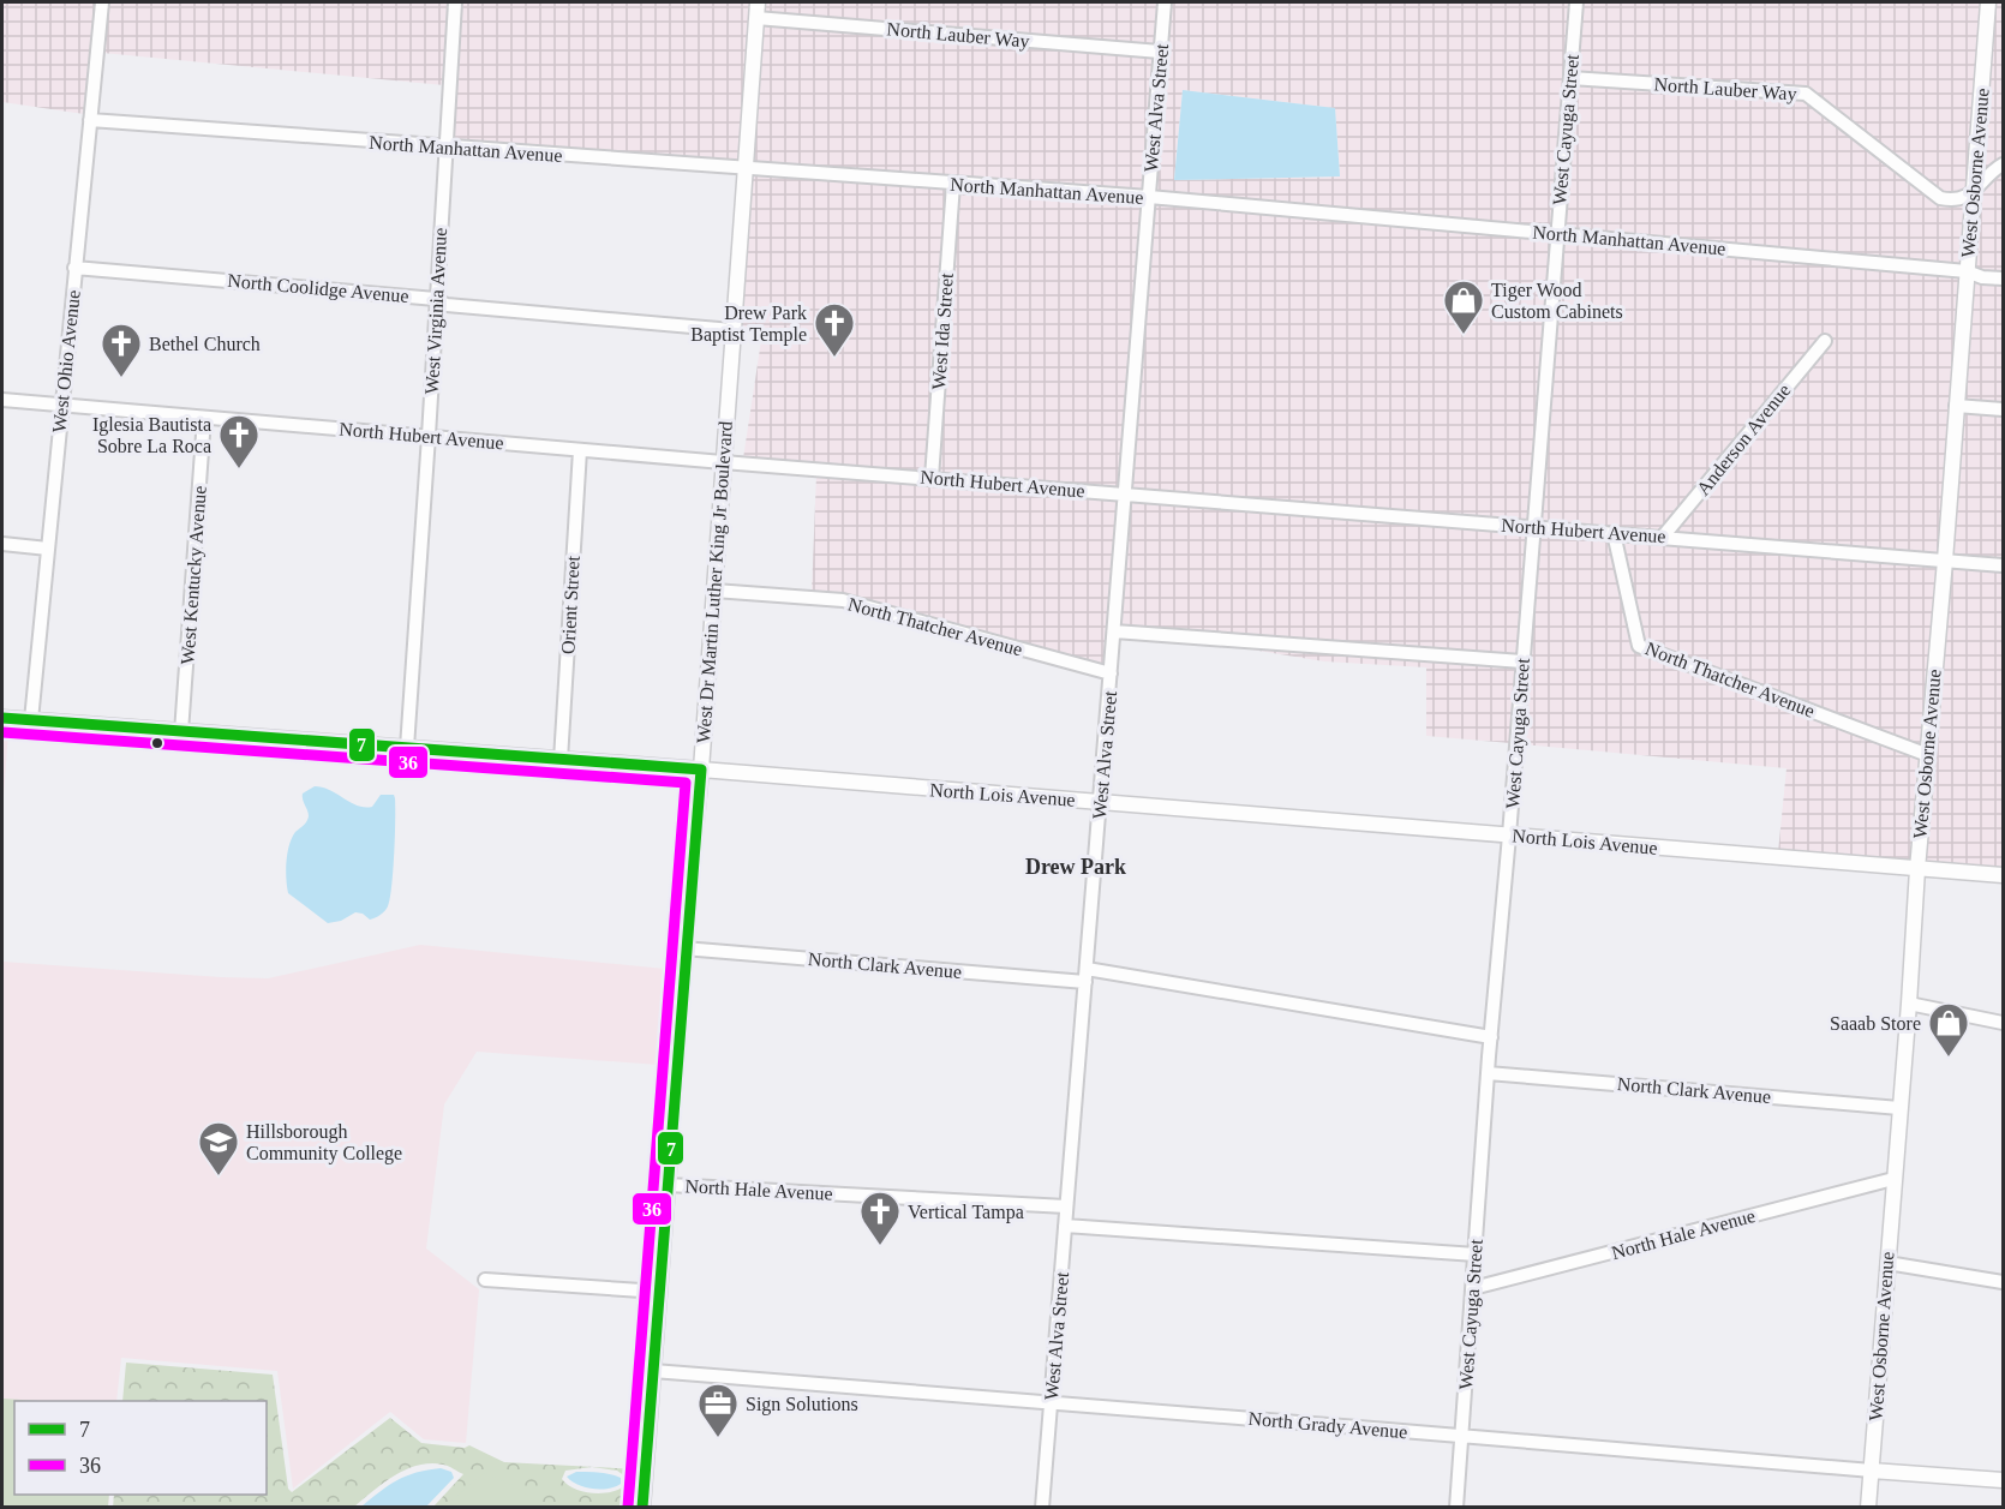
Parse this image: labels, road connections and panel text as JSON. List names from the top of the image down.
{
  "streets": {
    "street": [
      "North Lauber Way",
      "West Alva Street",
      "West Cayuga Street",
      "North Manhattan Avenue",
      "West Osborne Avenue",
      "North Coolidge Avenue",
      "West Virginia Avenue",
      "West Ida Street",
      "West Ohio Avenue",
      "North Hubert Avenue",
      "Anderson Avenue",
      "West Kentucky Avenue",
      "West Dr Martin Luther King Jr Boulevard",
      "Orient Street",
      "North Thatcher Avenue",
      "North Lois Avenue",
      "North Clark Avenue",
      "North Hale Avenue",
      "North Grady Avenue"
    ]
  },
  "crossings": [
    ["North Lauber Way", "West Alva Street"],
    ["North Lauber Way", "West Cayuga Street"],
    ["North Lauber Way", "West Osborne Avenue"],
    ["North Lauber Way", "West Dr Martin Luther King Jr Boulevard"],
    ["West Alva Street", "North Manhattan Avenue"],
    ["West Alva Street", "North Hubert Avenue"],
    ["West Alva Street", "North Thatcher Avenue"],
    ["West Alva Street", "North Lois Avenue"],
    ["West Alva Street", "North Clark Avenue"],
    ["West Alva Street", "North Hale Avenue"],
    ["West Alva Street", "North Grady Avenue"],
    ["West Cayuga Street", "North Manhattan Avenue"],
    ["West Cayuga Street", "North Hubert Avenue"],
    ["West Cayuga Street", "North Lois Avenue"],
    ["West Cayuga Street", "North Clark Avenue"],
    ["West Cayuga Street", "North Hale Avenue"],
    ["West Cayuga Street", "North Grady Avenue"],
    ["North Manhattan Avenue", "West Osborne Avenue"],
    ["North Manhattan Avenue", "West Virginia Avenue"],
    ["North Manhattan Avenue", "West Ida Street"],
    ["North Manhattan Avenue", "West Ohio Avenue"],
    ["North Manhattan Avenue", "West Dr Martin Luther King Jr Boulevard"],
    ["West Osborne Avenue", "North Hubert Avenue"],
    ["West Osborne Avenue", "North Thatcher Avenue"],
    ["West Osborne Avenue", "North Lois Avenue"],
    ["West Osborne Avenue", "North Clark Avenue"],
    ["West Osborne Avenue", "North Hale Avenue"],
    ["West Osborne Avenue", "North Grady Avenue"],
    ["North Coolidge Avenue", "West Virginia Avenue"],
    ["North Coolidge Avenue", "West Ohio Avenue"],
    ["North Coolidge Avenue", "West Dr Martin Luther King Jr Boulevard"],
    ["West Virginia Avenue", "North Hubert Avenue"],
    ["West Virginia Avenue", "North Lois Avenue"],
    ["West Ida Street", "North Hubert Avenue"],
    ["West Ohio Avenue", "North Hubert Avenue"],
    ["West Ohio Avenue", "North Lois Avenue"],
    ["North Hubert Avenue", "Anderson Avenue"],
    ["North Hubert Avenue", "West Kentucky Avenue"],
    ["North Hubert Avenue", "West Dr Martin Luther King Jr Boulevard"],
    ["North Hubert Avenue", "Orient Street"],
    ["North Hubert Avenue", "North Thatcher Avenue"],
    ["West Kentucky Avenue", "North Lois Avenue"],
    ["West Dr Martin Luther King Jr Boulevard", "North Thatcher Avenue"],
    ["West Dr Martin Luther King Jr Boulevard", "North Lois Avenue"],
    ["West Dr Martin Luther King Jr Boulevard", "North Clark Avenue"],
    ["West Dr Martin Luther King Jr Boulevard", "North Hale Avenue"],
    ["West Dr Martin Luther King Jr Boulevard", "North Grady Avenue"],
    ["Orient Street", "North Lois Avenue"]
  ],
  "districts": ["Drew Park"],
  "places": {
    "shop": ["Tiger Wood Custom Cabinets", "Saaab Store"],
    "church": [
      "Drew Park Baptist Temple",
      "Bethel Church",
      "Iglesia Bautista Sobre La Roca",
      "Vertical Tampa"
    ],
    "school or university": ["Hillsborough Community College"],
    "office": ["Sign Solutions"]
  },
  "lines": ["transit line 7", "transit line 36"],
  "legend": ["7", "36"]
}
